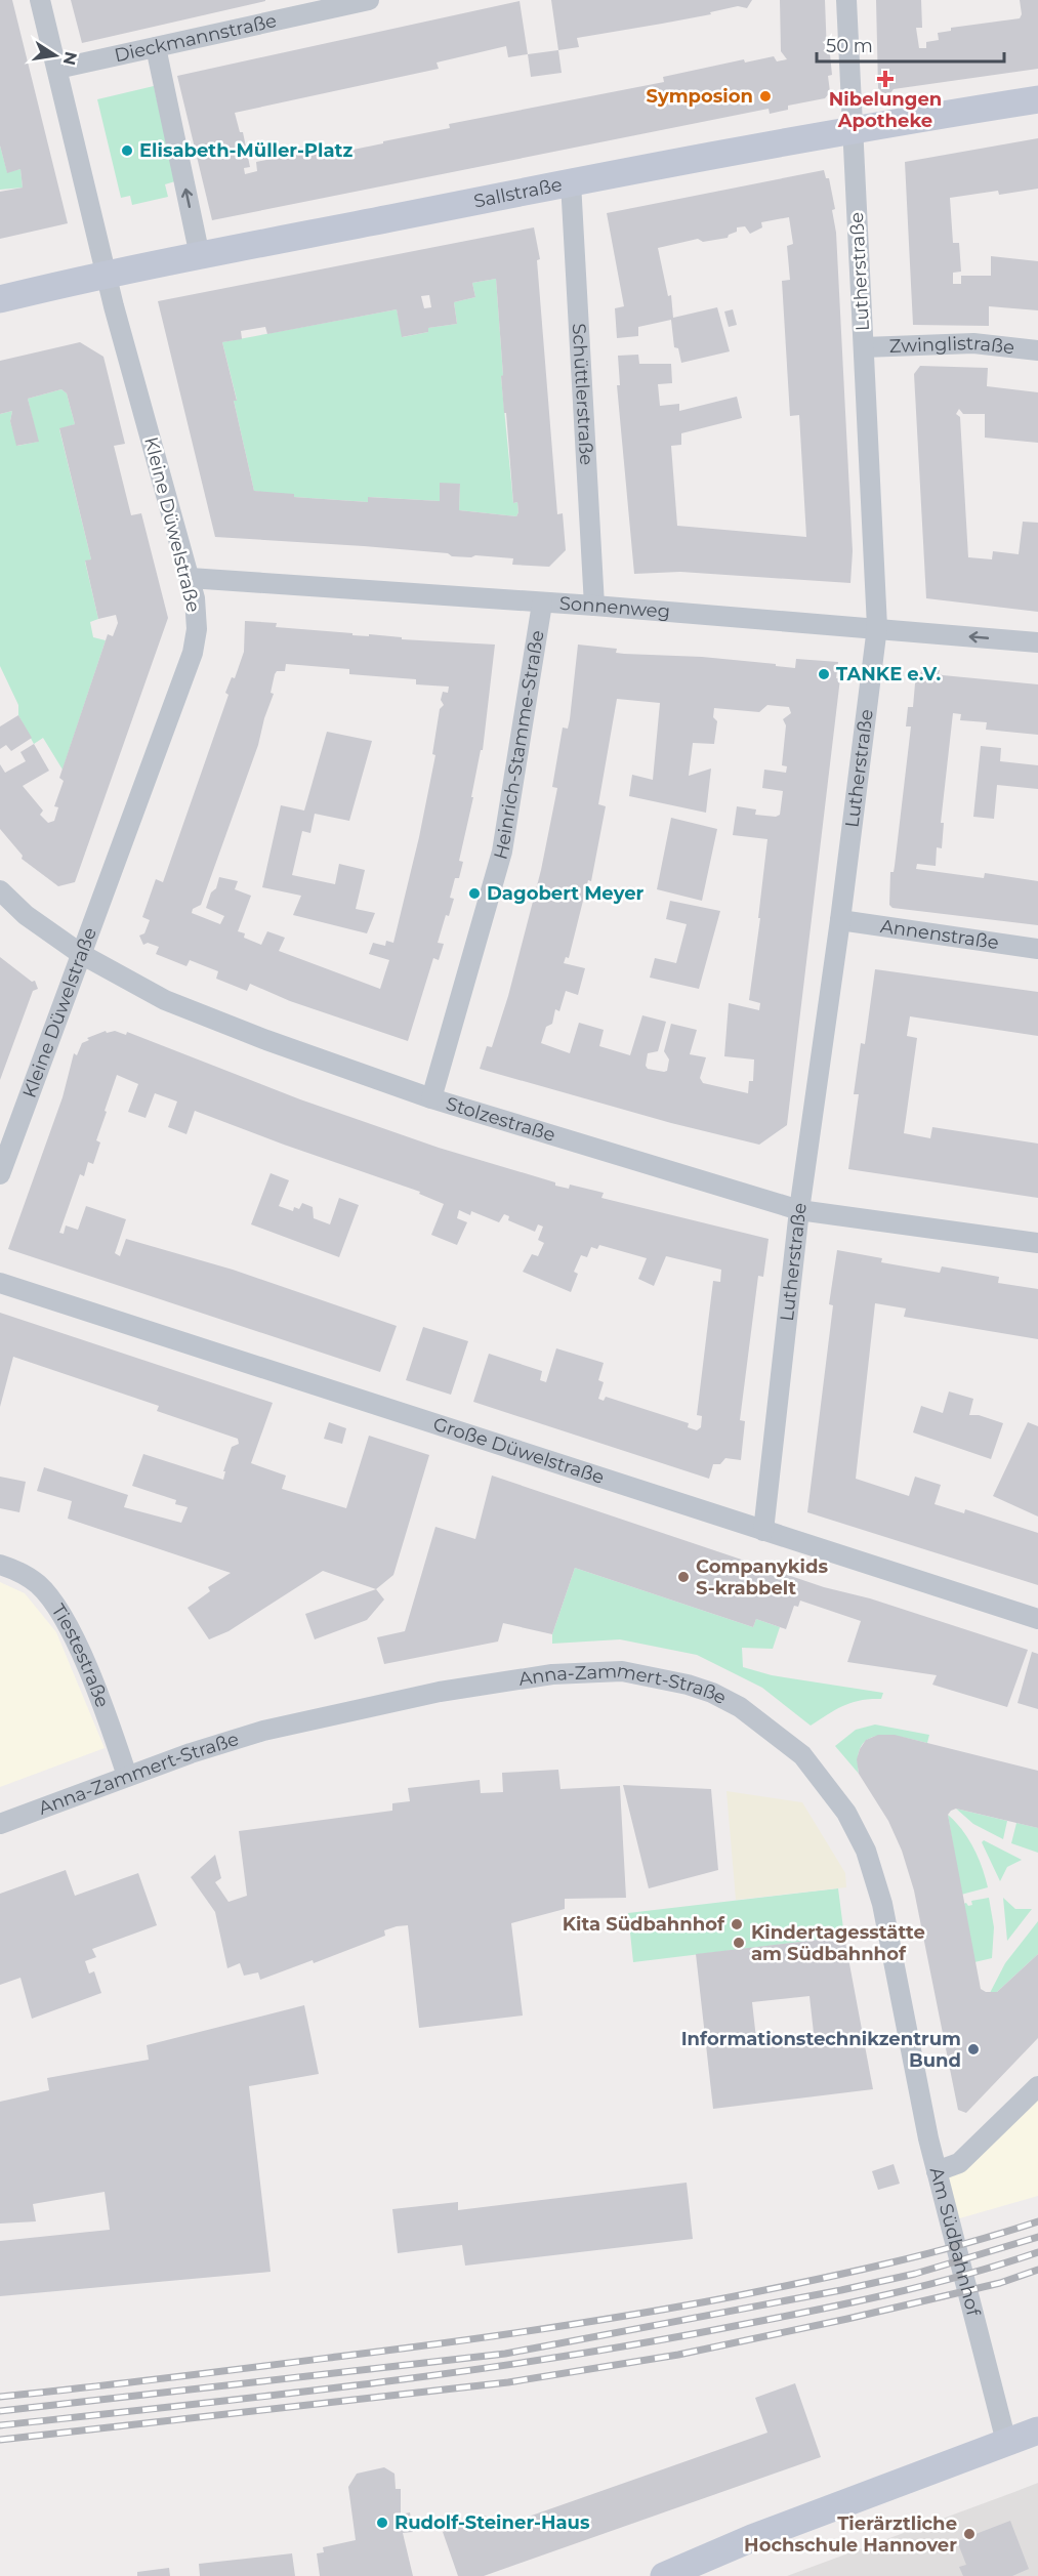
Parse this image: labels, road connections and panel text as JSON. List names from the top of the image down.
{
  "streets": {
    "street": [
      "Dieckmannstraße",
      "Sallstraße",
      "Lutherstraße",
      "Zwinglistraße",
      "Schüttlerstraße",
      "Kleine Düwelstraße",
      "Sonnenweg",
      "Heinrich-Stamme-Straße",
      "Annenstraße",
      "Stolzestraße",
      "Große Düwelstraße",
      "Tiestestraße",
      "Anna-Zammert-Straße",
      "Am Südbahnhof"
    ]
  },
  "crossings": [
    ["Dieckmannstraße", "Kleine Düwelstraße"],
    ["Sallstraße", "Lutherstraße"],
    ["Sallstraße", "Schüttlerstraße"],
    ["Sallstraße", "Kleine Düwelstraße"],
    ["Lutherstraße", "Zwinglistraße"],
    ["Lutherstraße", "Sonnenweg"],
    ["Lutherstraße", "Annenstraße"],
    ["Lutherstraße", "Stolzestraße"],
    ["Lutherstraße", "Große Düwelstraße"],
    ["Schüttlerstraße", "Sonnenweg"],
    ["Kleine Düwelstraße", "Sonnenweg"],
    ["Kleine Düwelstraße", "Stolzestraße"],
    ["Sonnenweg", "Heinrich-Stamme-Straße"],
    ["Heinrich-Stamme-Straße", "Stolzestraße"],
    ["Tiestestraße", "Anna-Zammert-Straße"],
    ["Anna-Zammert-Straße", "Am Südbahnhof"]
  ],
  "places": {
    "health": ["Nibelungen Apotheke"],
    "other": [
      "Symposion",
      "Elisabeth-Müller-Platz",
      "TANKE e.V.",
      "Dagobert Meyer",
      "Companykids S-krabbelt",
      "Kita Südbahnhof",
      "Kindertagesstätte am Südbahnhof",
      "Informationstechnikzentrum Bund",
      "Rudolf-Steiner-Haus",
      "Tierärztliche Hochschule Hannover"
    ]
  },
  "scale_bar": "50 m",
  "north": "right"
}
